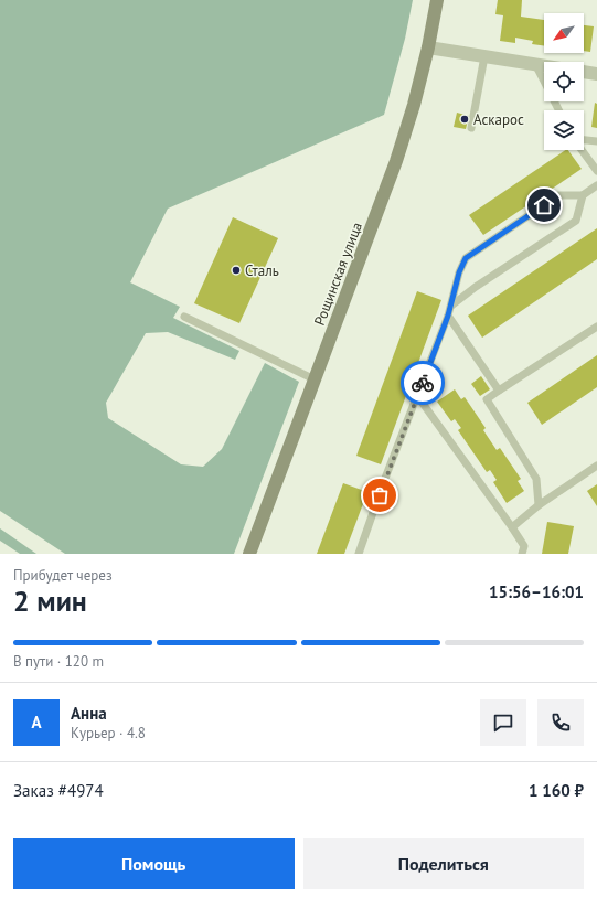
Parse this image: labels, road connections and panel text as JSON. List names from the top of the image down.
{
  "streets": {
    "main road": ["Рощинская улица"]
  },
  "places": ["Аскарос", "Сталь"],
  "north": "bottom left",
  "page": {
    "heading": ["2 мин", "Прибудет через", "15:56–16:01"],
    "panel": [
      "Анна",
      "Курьер · 4.8",
      "Заказ #4974",
      "1 160 ₽"
    ],
    "bar": "В пути · 120 m",
    "round": "А",
    "buttons": ["Помощь", "Поделиться"]
  }
}
